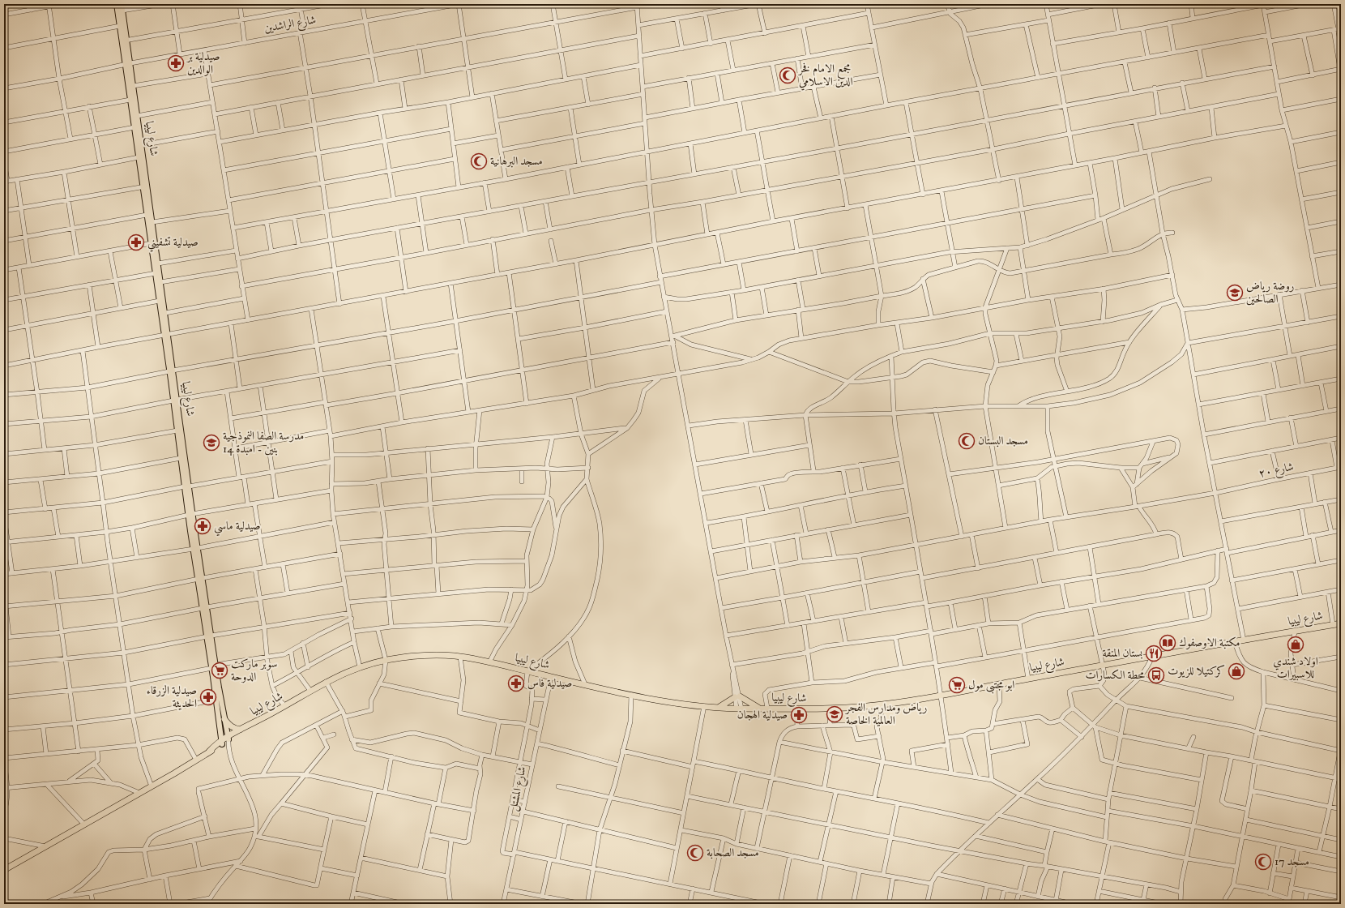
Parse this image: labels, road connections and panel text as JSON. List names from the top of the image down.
{
  "streets": {
    "highway": ["شارع ليبيا"],
    "street": ["شارع الراشدين", "شارع ٢٠", "شارع المشتل"]
  },
  "crossings": [
    ["شارع الراشدين", "شارع ليبيا"],
    ["شارع ليبيا", "شارع المشتل"]
  ],
  "places": {
    "pharmacy": [
      "صيدلية بر الوالدين",
      "صيدلية تشفيني",
      "صيدلية ماسي",
      "صيدلية فاس",
      "صيدلية الزرقاء الحديثة",
      "صيدلية الهجان"
    ],
    "mosque": [
      "مجمع الامام فخر الدين الاسلامي",
      "مسجد البرهانية",
      "مسجد البستان",
      "مسجد الصحابة",
      "مسجد 17"
    ],
    "school or university": ["روضة رياض الصالحين", "مدرسة الصفا النموذجية بنين - امبدة 14", "رياض ومدارس الفجر العالمية الخاصة"],
    "library": ["مكتبة الاوصفوك"],
    "shop": ["اولاد شندي للاسبيرات", "كركتيلا للزيوت"],
    "restaurant": ["بستان المنقة"],
    "supermarket": ["سوبر ماركت الدوحة", "ابو مجتبى مول"],
    "bus stop": ["محطة الكسارات"]
  }
}
